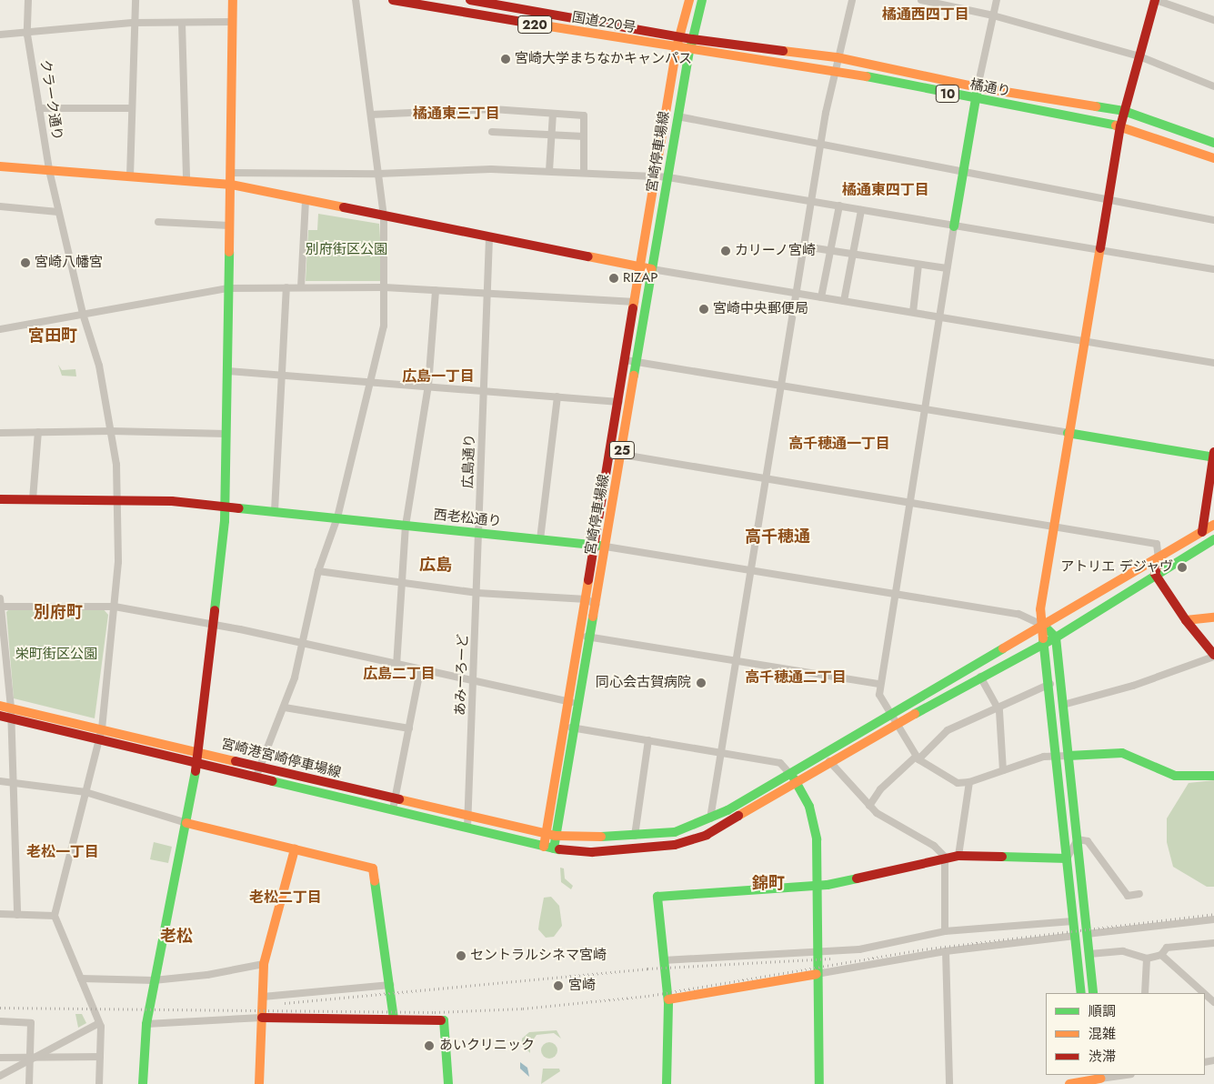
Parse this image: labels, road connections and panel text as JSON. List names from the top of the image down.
{
  "streets": {
    "main road": [
      "国道220号",
      "220",
      "橘通り",
      "10",
      "宮崎停車場線",
      "25",
      "西老松通り",
      "宮崎港宮崎停車場線"
    ],
    "street": ["クラーク通り", "広島通り", "あみーろーど"]
  },
  "crossings": [
    ["国道220号", "橘通り"],
    ["国道220号", "宮崎停車場線"],
    ["橘通り", "宮崎停車場線"],
    ["クラーク通り", "西老松通り"],
    ["クラーク通り", "宮崎港宮崎停車場線"],
    ["宮崎停車場線", "西老松通り"],
    ["宮崎停車場線", "宮崎港宮崎停車場線"],
    ["広島通り", "西老松通り"],
    ["広島通り", "あみーろーど"],
    ["西老松通り", "あみーろーど"],
    ["あみーろーど", "宮崎港宮崎停車場線"]
  ],
  "districts": [
    "橘通西四丁目",
    "橘通東三丁目",
    "橘通東四丁目",
    "宮田町",
    "広島一丁目",
    "高千穂通一丁目",
    "高千穂通",
    "広島",
    "別府町",
    "広島二丁目",
    "高千穂通二丁目",
    "老松一丁目",
    "錦町",
    "老松二丁目",
    "老松"
  ],
  "parks": ["別府街区公園", "栄町街区公園"],
  "places": [
    "宮崎大学まちなかキャンパス",
    "カリーノ宮崎",
    "宮崎八幡宮",
    "RIZAP",
    "宮崎中央郵便局",
    "アトリエ デジャヴ",
    "同心会古賀病院",
    "セントラルシネマ宮崎",
    "宮崎",
    "あいクリニック"
  ],
  "legend": ["順調", "混雑", "渋滞"]
}
